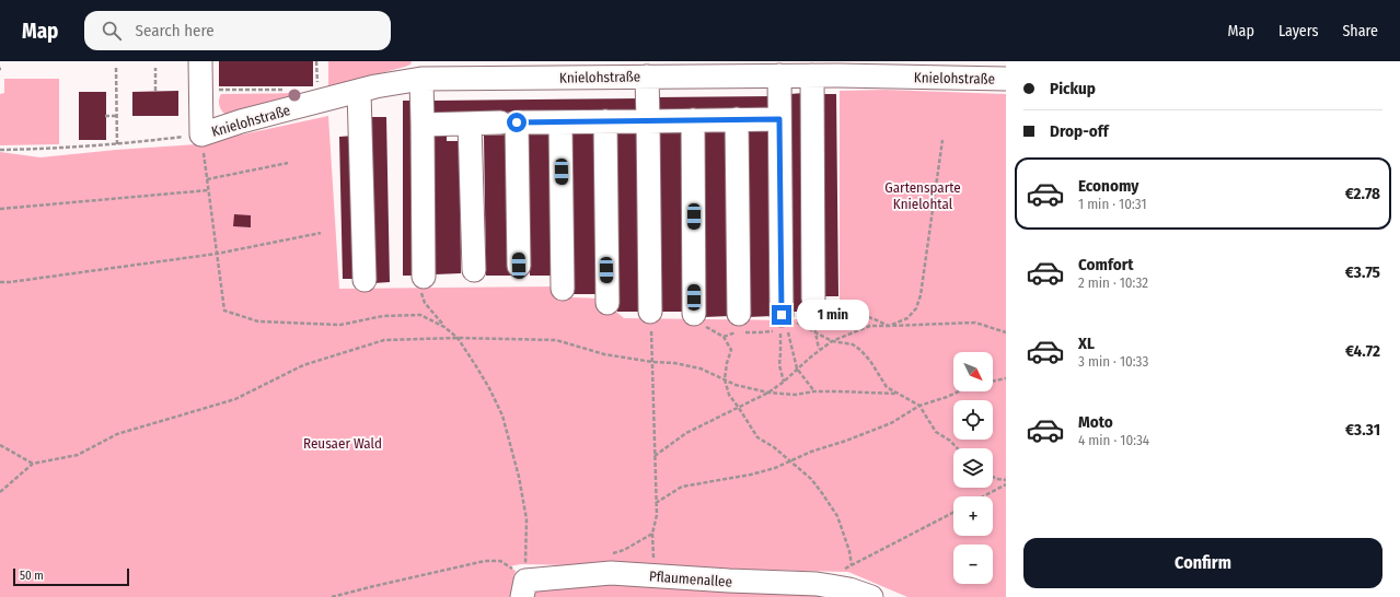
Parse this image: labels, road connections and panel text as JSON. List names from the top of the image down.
{
  "streets": {
    "street": ["Knielohstraße", "Pflaumenallee"]
  },
  "parks": ["Gartensparte Knielohtal", "Reusaer Wald"],
  "scale_bar": "50 m",
  "north": "bottom right",
  "page": {
    "header": "Map",
    "search": "Search here",
    "nav": ["Map", "Layers", "Share"],
    "banner": ["Pickup", "Drop-off"],
    "list": [
      {
        "name": "Economy",
        "note": "1 min · 10:31",
        "value": "€2.78"
      },
      {
        "name": "Comfort",
        "note": "2 min · 10:32",
        "value": "€3.75"
      },
      {
        "name": "XL",
        "note": "3 min · 10:33",
        "value": "€4.72"
      },
      {
        "name": "Moto",
        "note": "4 min · 10:34",
        "value": "€3.31"
      }
    ],
    "bubble": "1 min",
    "map_buttons": ["+", "−"],
    "buttons": "Confirm",
    "scale": "50 m"
  }
}
